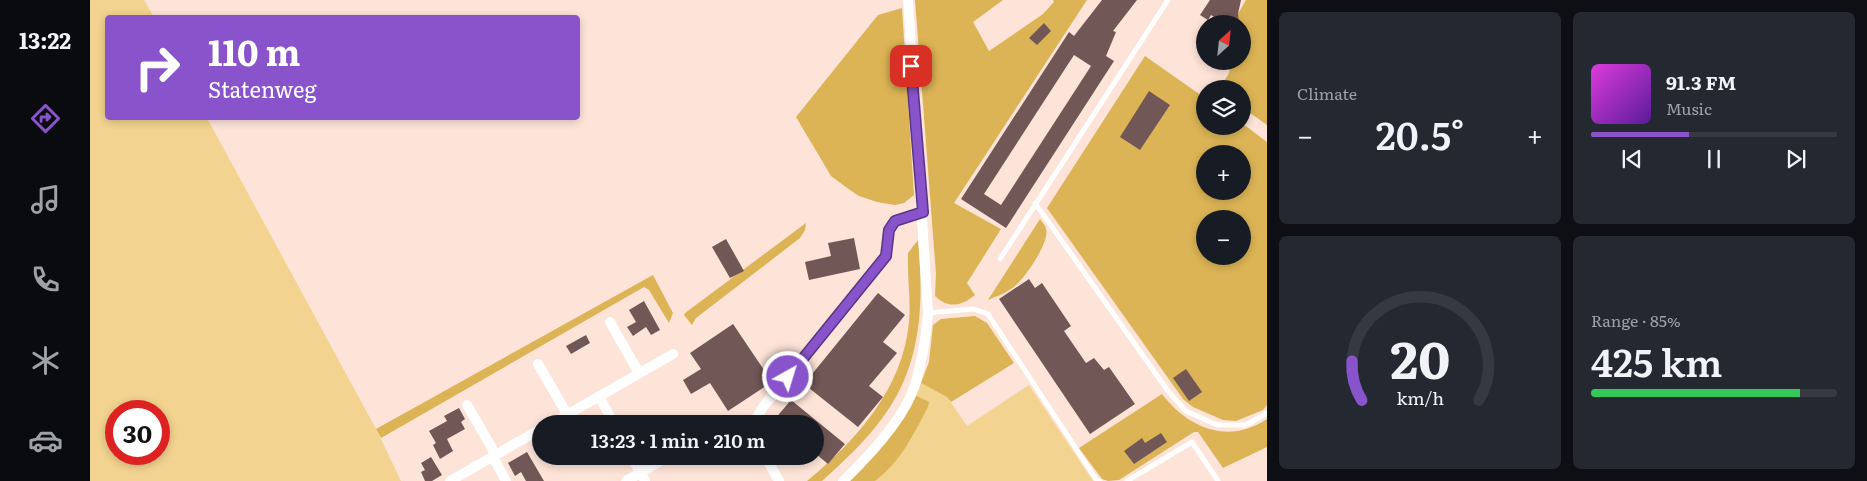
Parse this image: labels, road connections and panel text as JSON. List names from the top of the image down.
{
  "north": "top right",
  "page": {
    "tabs": "13:22",
    "tile": [
      "Climate",
      ["Range · 85%", "425 km"]
    ],
    "map_buttons": ["+", "−"],
    "turn": ["110 m", "Statenweg"],
    "song": ["91.3 FM", "Music"],
    "heat": ["−", "20.5°", "+"],
    "limit": "30",
    "trip": "13:23 · 1 min · 210 m",
    "gauge": ["20", "km/h"]
  }
}
